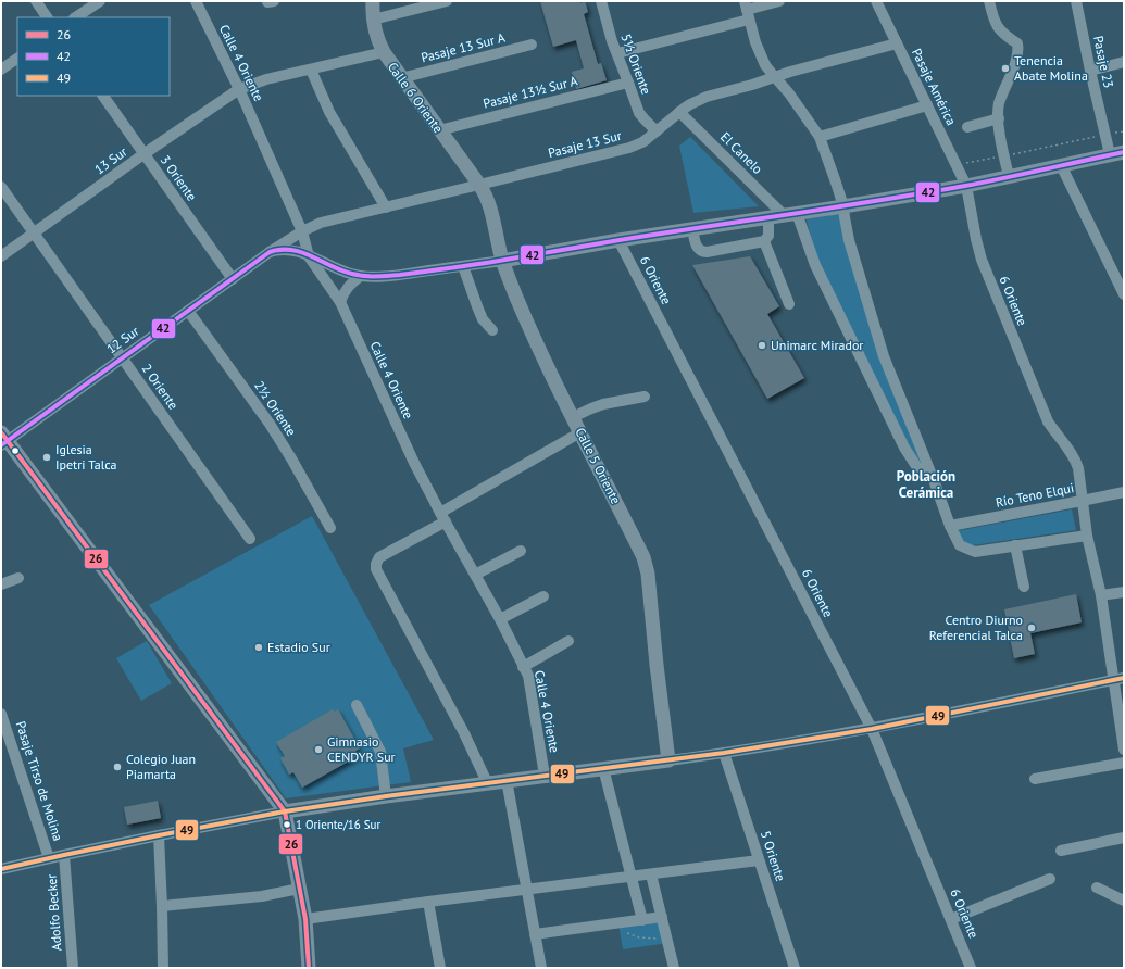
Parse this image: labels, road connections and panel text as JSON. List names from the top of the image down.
{
  "streets": {
    "main road": ["Calle 6 Oriente", "Calle 5 Oriente"],
    "street": [
      "Pasaje 13 Sur A",
      "Pasaje 23",
      "Calle 4 Oriente",
      "5½ Oriente",
      "Pasaje América",
      "Pasaje 13½ Sur A",
      "Pasaje 13 Sur",
      "El Canelo",
      "13 Sur",
      "3 Oriente",
      "6 Oriente",
      "12 Sur",
      "2 Oriente",
      "2½ Oriente",
      "Río Teno Elqui",
      "Pasaje Tirso de Molina",
      "5 Oriente",
      "Adolfo Becker"
    ]
  },
  "crossings": [
    ["Pasaje 13 Sur A", "Calle 6 Oriente"],
    ["Calle 4 Oriente", "Pasaje 13 Sur"],
    ["Calle 4 Oriente", "13 Sur"],
    ["Calle 4 Oriente", "12 Sur"],
    ["5½ Oriente", "Pasaje 13½ Sur A"],
    ["5½ Oriente", "Pasaje 13 Sur"],
    ["Pasaje América", "Pasaje 13 Sur"],
    ["Pasaje América", "6 Oriente"],
    ["Pasaje 13½ Sur A", "Calle 6 Oriente"],
    ["Calle 6 Oriente", "Pasaje 13 Sur"],
    ["Calle 6 Oriente", "Calle 5 Oriente"],
    ["Pasaje 13 Sur", "El Canelo"],
    ["Pasaje 13 Sur", "12 Sur"],
    ["Pasaje 13 Sur", "Calle 5 Oriente"],
    ["13 Sur", "3 Oriente"],
    ["13 Sur", "2 Oriente"],
    ["3 Oriente", "12 Sur"],
    ["6 Oriente", "Río Teno Elqui"],
    ["12 Sur", "2 Oriente"],
    ["12 Sur", "2½ Oriente"],
    ["12 Sur", "Calle 5 Oriente"]
  ],
  "districts": ["Población Cerámica"],
  "places": [
    "Tenencia Abate Molina",
    "Unimarc Mirador",
    "Iglesia Ipetri Talca",
    "Centro Diurno Referencial Talca",
    "Estadio Sur",
    "Gimnasio CENDYR Sur",
    "Colegio Juan Piamarta",
    "1 Oriente/16 Sur"
  ],
  "lines": ["transit line 42", "transit line 26", "transit line 49"],
  "legend": ["26", "42", "49"]
}
